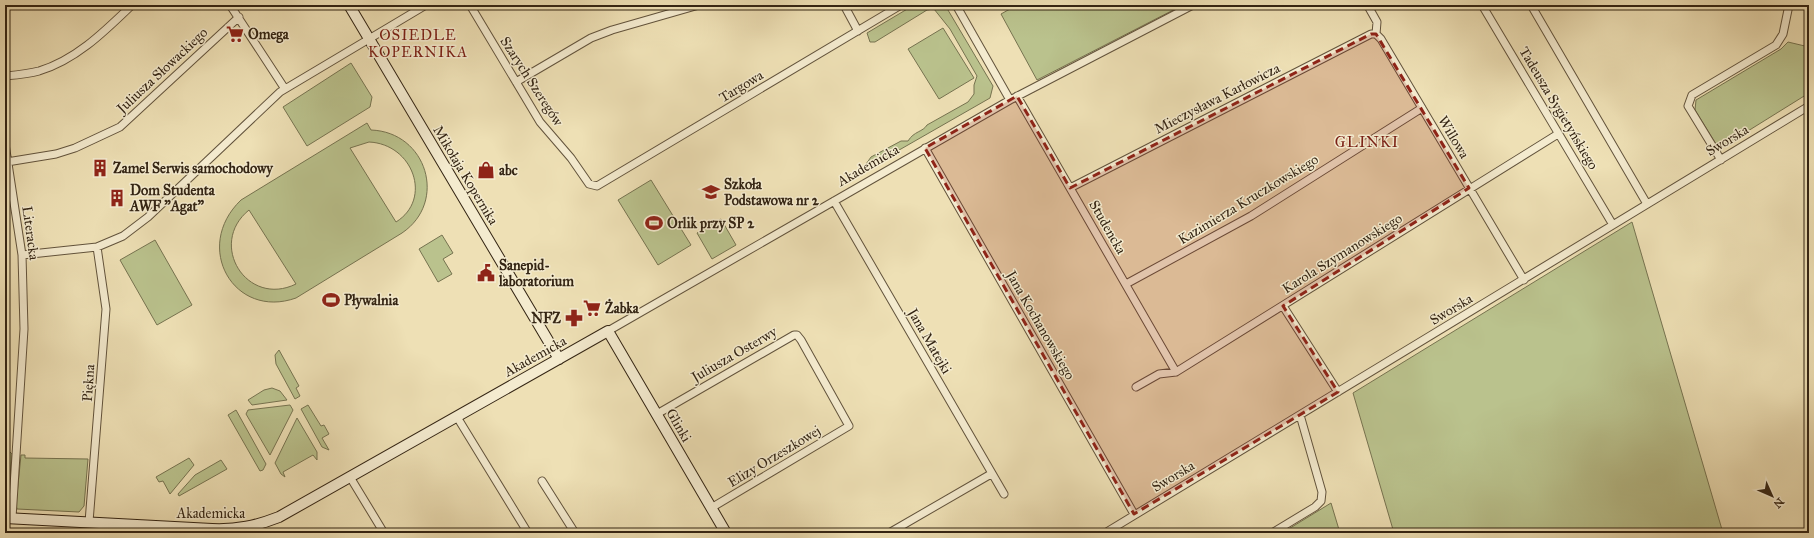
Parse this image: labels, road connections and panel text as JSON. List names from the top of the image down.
{
  "streets": {
    "street": [
      "Juliusza Słowackiego",
      "Szarych Szeregów",
      "Targowa",
      "Mieczysława Karłowicza",
      "Tadeusza Sygietyńskiego",
      "Willowa",
      "Sworska",
      "Akademicka",
      "Mikołaja Kopernika",
      "Kazimierza Kruczkowskiego",
      "Studencka",
      "Literacka",
      "Karola Szymanowskiego",
      "Jana Kochanowskiego",
      "Jana Matejki",
      "Juliusza Osterwy",
      "Piękna",
      "Glinki",
      "Elizy Orzeszkowej"
    ]
  },
  "crossings": [
    ["Juliusza Słowackiego", "Literacka"],
    ["Szarych Szeregów", "Targowa"],
    ["Mieczysława Karłowicza", "Willowa"],
    ["Mieczysława Karłowicza", "Studencka"],
    ["Tadeusza Sygietyńskiego", "Sworska"],
    ["Tadeusza Sygietyńskiego", "Karola Szymanowskiego"],
    ["Willowa", "Sworska"],
    ["Willowa", "Kazimierza Kruczkowskiego"],
    ["Willowa", "Karola Szymanowskiego"],
    ["Sworska", "Jana Kochanowskiego"],
    ["Akademicka", "Mikołaja Kopernika"],
    ["Akademicka", "Studencka"],
    ["Akademicka", "Literacka"],
    ["Akademicka", "Jana Kochanowskiego"],
    ["Akademicka", "Jana Matejki"],
    ["Akademicka", "Piękna"],
    ["Akademicka", "Glinki"],
    ["Kazimierza Kruczkowskiego", "Studencka"],
    ["Studencka", "Karola Szymanowskiego"],
    ["Juliusza Osterwy", "Glinki"],
    ["Juliusza Osterwy", "Elizy Orzeszkowej"],
    ["Glinki", "Elizy Orzeszkowej"]
  ],
  "districts": ["OSIEDLE KOPERNIKA", "GLINKI"],
  "places": {
    "supermarket": ["Omega", "Żabka"],
    "building": ["Zamel Serwis samochodowy", "Dom Studenta AWF \"Agat\""],
    "shop": ["abc"],
    "school or university": ["Szkoła Podstawowa nr 2"],
    "sports": ["Orlik przy SP 2", "Pływalnia"],
    "public building": ["Sanepid- laboratorium"],
    "pharmacy": ["NFZ"]
  },
  "north": "bottom right"
}
